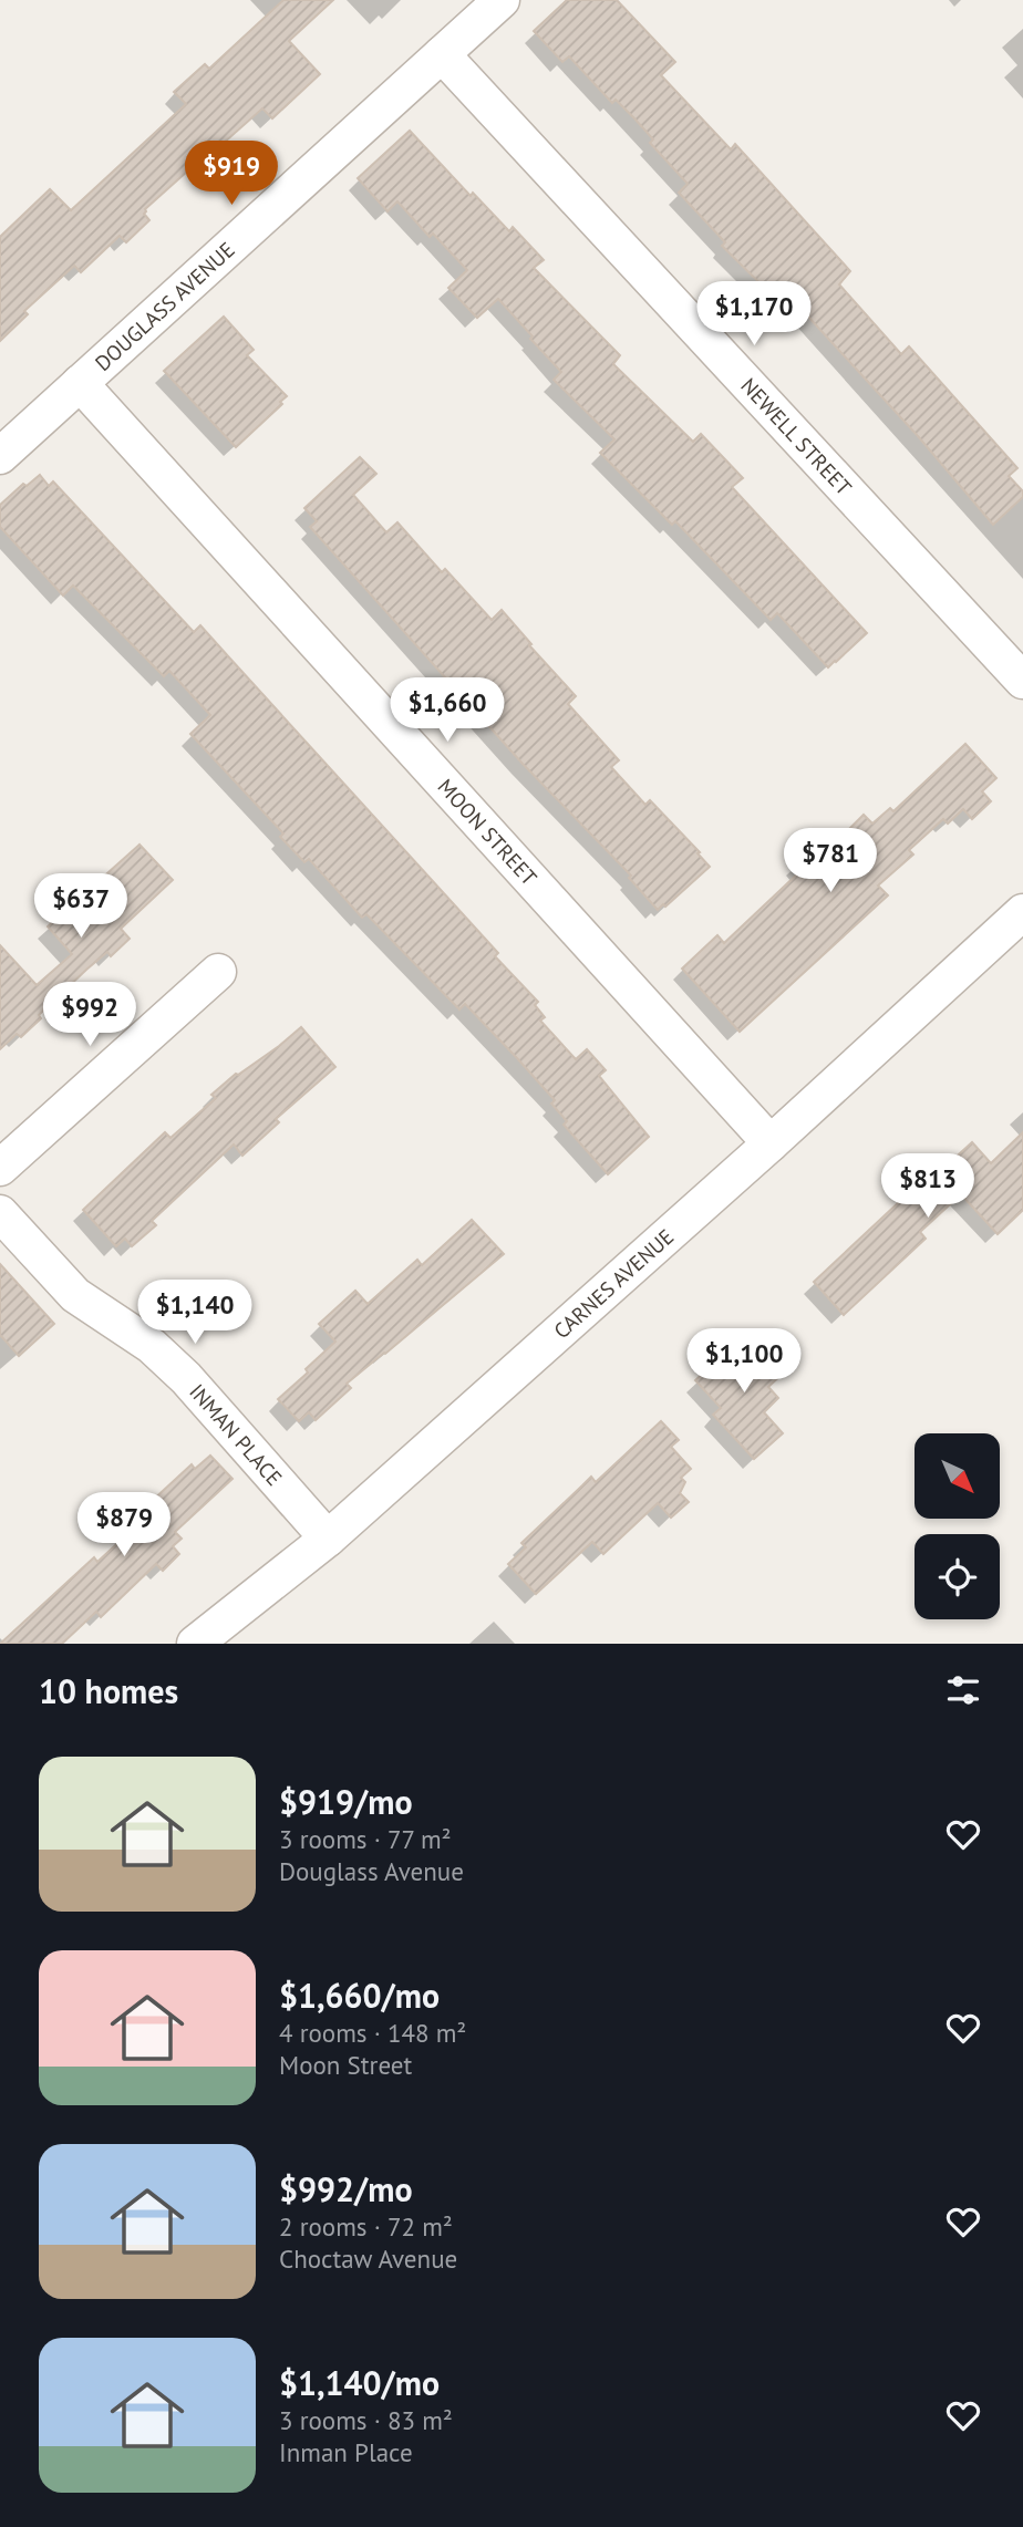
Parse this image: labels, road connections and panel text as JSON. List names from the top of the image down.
{
  "streets": {
    "street": [
      "DOUGLASS AVENUE",
      "NEWELL STREET",
      "MOON STREET",
      "CARNES AVENUE",
      "INMAN PLACE"
    ]
  },
  "crossings": [
    ["DOUGLASS AVENUE", "NEWELL STREET"],
    ["DOUGLASS AVENUE", "MOON STREET"],
    ["MOON STREET", "CARNES AVENUE"],
    ["CARNES AVENUE", "INMAN PLACE"]
  ],
  "north": "bottom right",
  "page": {
    "price": [
      "$919",
      "$1,170",
      "$1,660",
      "$781",
      "$637",
      "$992",
      "$813",
      "$1,140",
      "$1,100",
      "$879"
    ],
    "heading": "10 homes",
    "list": [
      {
        "name": "$919/mo",
        "note": "3 rooms · 77 m² · Douglass Avenue"
      },
      {
        "name": "$1,660/mo",
        "note": "4 rooms · 148 m² · Moon Street"
      },
      {
        "name": "$992/mo",
        "note": "2 rooms · 72 m² · Choctaw Avenue"
      },
      {
        "name": "$1,140/mo",
        "note": "3 rooms · 83 m² · Inman Place"
      }
    ]
  }
}
